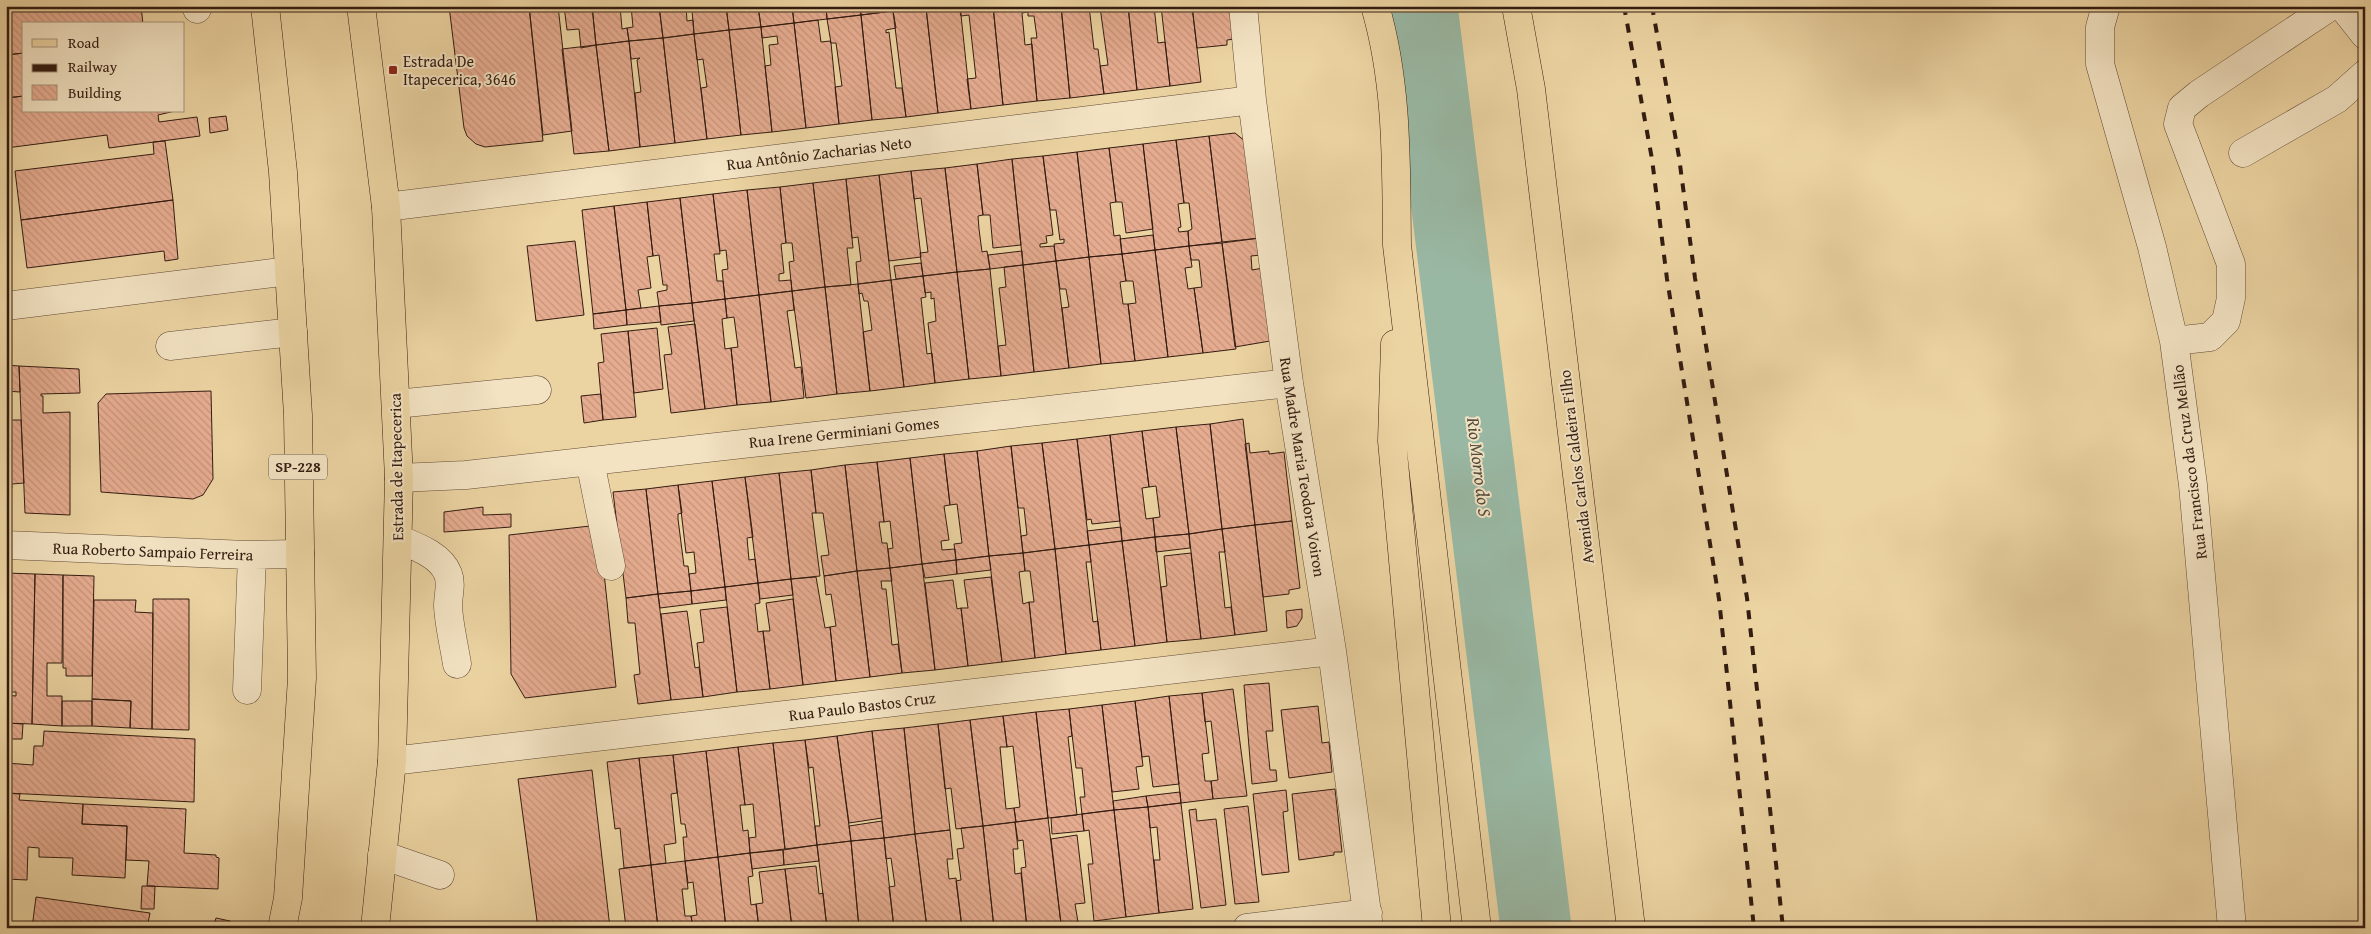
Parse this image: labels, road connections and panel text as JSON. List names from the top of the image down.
{
  "streets": {
    "main road": ["SP-228", "Estrada de Itapecerica", "Avenida Carlos Caldeira Filho"],
    "street": [
      "Rua Antônio Zacharias Neto",
      "Rua Irene Germiniani Gomes",
      "Rua Francisco da Cruz Mellão",
      "Rua Madre Maria Teodora Voiron",
      "Rua Roberto Sampaio Ferreira",
      "Rua Paulo Bastos Cruz"
    ]
  },
  "crossings": [
    ["Rua Antônio Zacharias Neto", "Estrada de Itapecerica"],
    ["Rua Antônio Zacharias Neto", "Rua Madre Maria Teodora Voiron"],
    ["Rua Irene Germiniani Gomes", "Estrada de Itapecerica"],
    ["Rua Irene Germiniani Gomes", "Rua Madre Maria Teodora Voiron"],
    ["SP-228", "Rua Roberto Sampaio Ferreira"],
    ["Estrada de Itapecerica", "Rua Paulo Bastos Cruz"],
    ["Rua Madre Maria Teodora Voiron", "Rua Paulo Bastos Cruz"]
  ],
  "water": ["Rio Morro do S"],
  "places": {
    "transit": ["Estrada De Itapecerica, 3646"]
  },
  "legend": ["Road", "Railway", "Building"]
}
